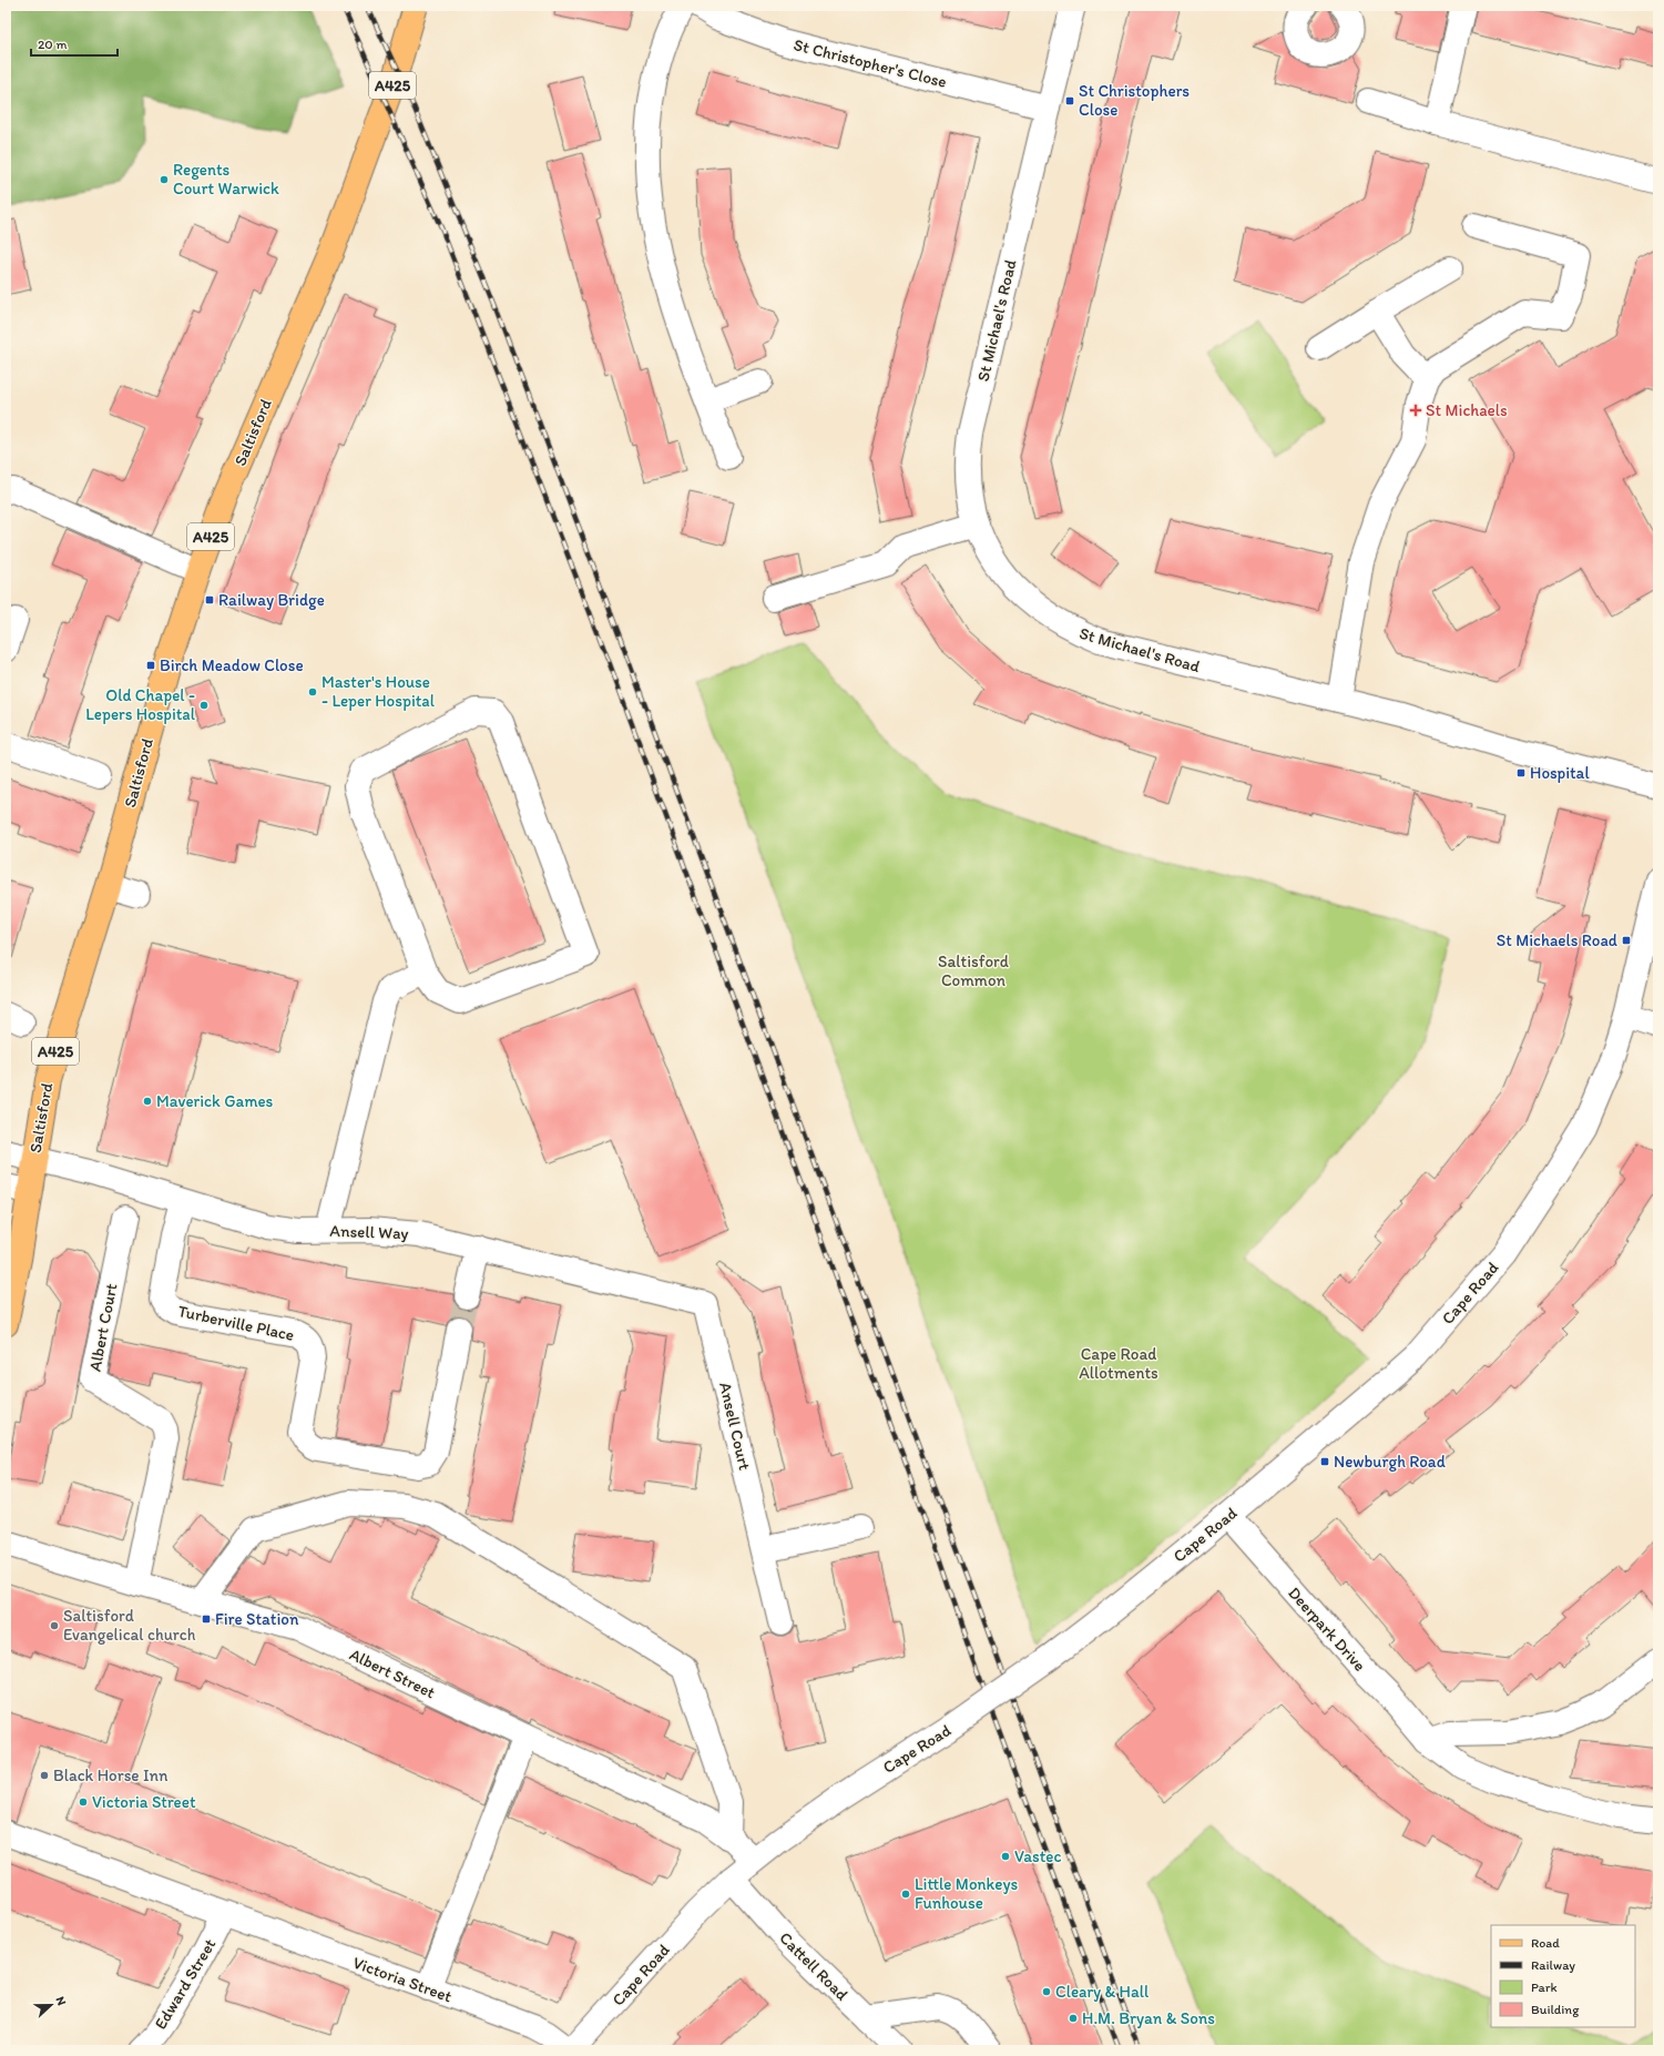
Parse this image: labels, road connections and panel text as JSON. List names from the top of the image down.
{
  "streets": {
    "main road": ["A425", "Saltisford"],
    "street": [
      "St Christopher's Close",
      "St Michael's Road",
      "Ansell Way",
      "Cape Road",
      "Turberville Place",
      "Albert Court",
      "Ansell Court",
      "Deerpark Drive",
      "Albert Street",
      "Cattell Road",
      "Victoria Street",
      "Edward Street"
    ]
  },
  "crossings": [
    ["St Christopher's Close", "St Michael's Road"],
    ["Saltisford", "Ansell Way"],
    ["Ansell Way", "Turberville Place"],
    ["Ansell Way", "Ansell Court"],
    ["Cape Road", "Deerpark Drive"],
    ["Cape Road", "Albert Street"],
    ["Cape Road", "Cattell Road"],
    ["Cape Road", "Victoria Street"],
    ["Albert Court", "Albert Street"],
    ["Victoria Street", "Edward Street"]
  ],
  "parks": ["Saltisford Common", "Cape Road Allotments"],
  "places": {
    "transit": [
      "St Christophers Close",
      "Railway Bridge",
      "Birch Meadow Close",
      "Hospital",
      "St Michaels Road",
      "Newburgh Road",
      "Fire Station"
    ],
    "other": [
      "Regents Court Warwick",
      "Master's House - Leper Hospital",
      "Old Chapel - Lepers Hospital",
      "Maverick Games",
      "Saltisford Evangelical church",
      "Black Horse Inn",
      "Victoria Street",
      "Vastec",
      "Little Monkeys Funhouse",
      "Cleary & Hall",
      "H.M. Bryan & Sons"
    ],
    "health": ["St Michaels"]
  },
  "legend": [
    "Road",
    "Railway",
    "Park",
    "Building"
  ],
  "scale_bar": "20 m",
  "north": "right"
}
